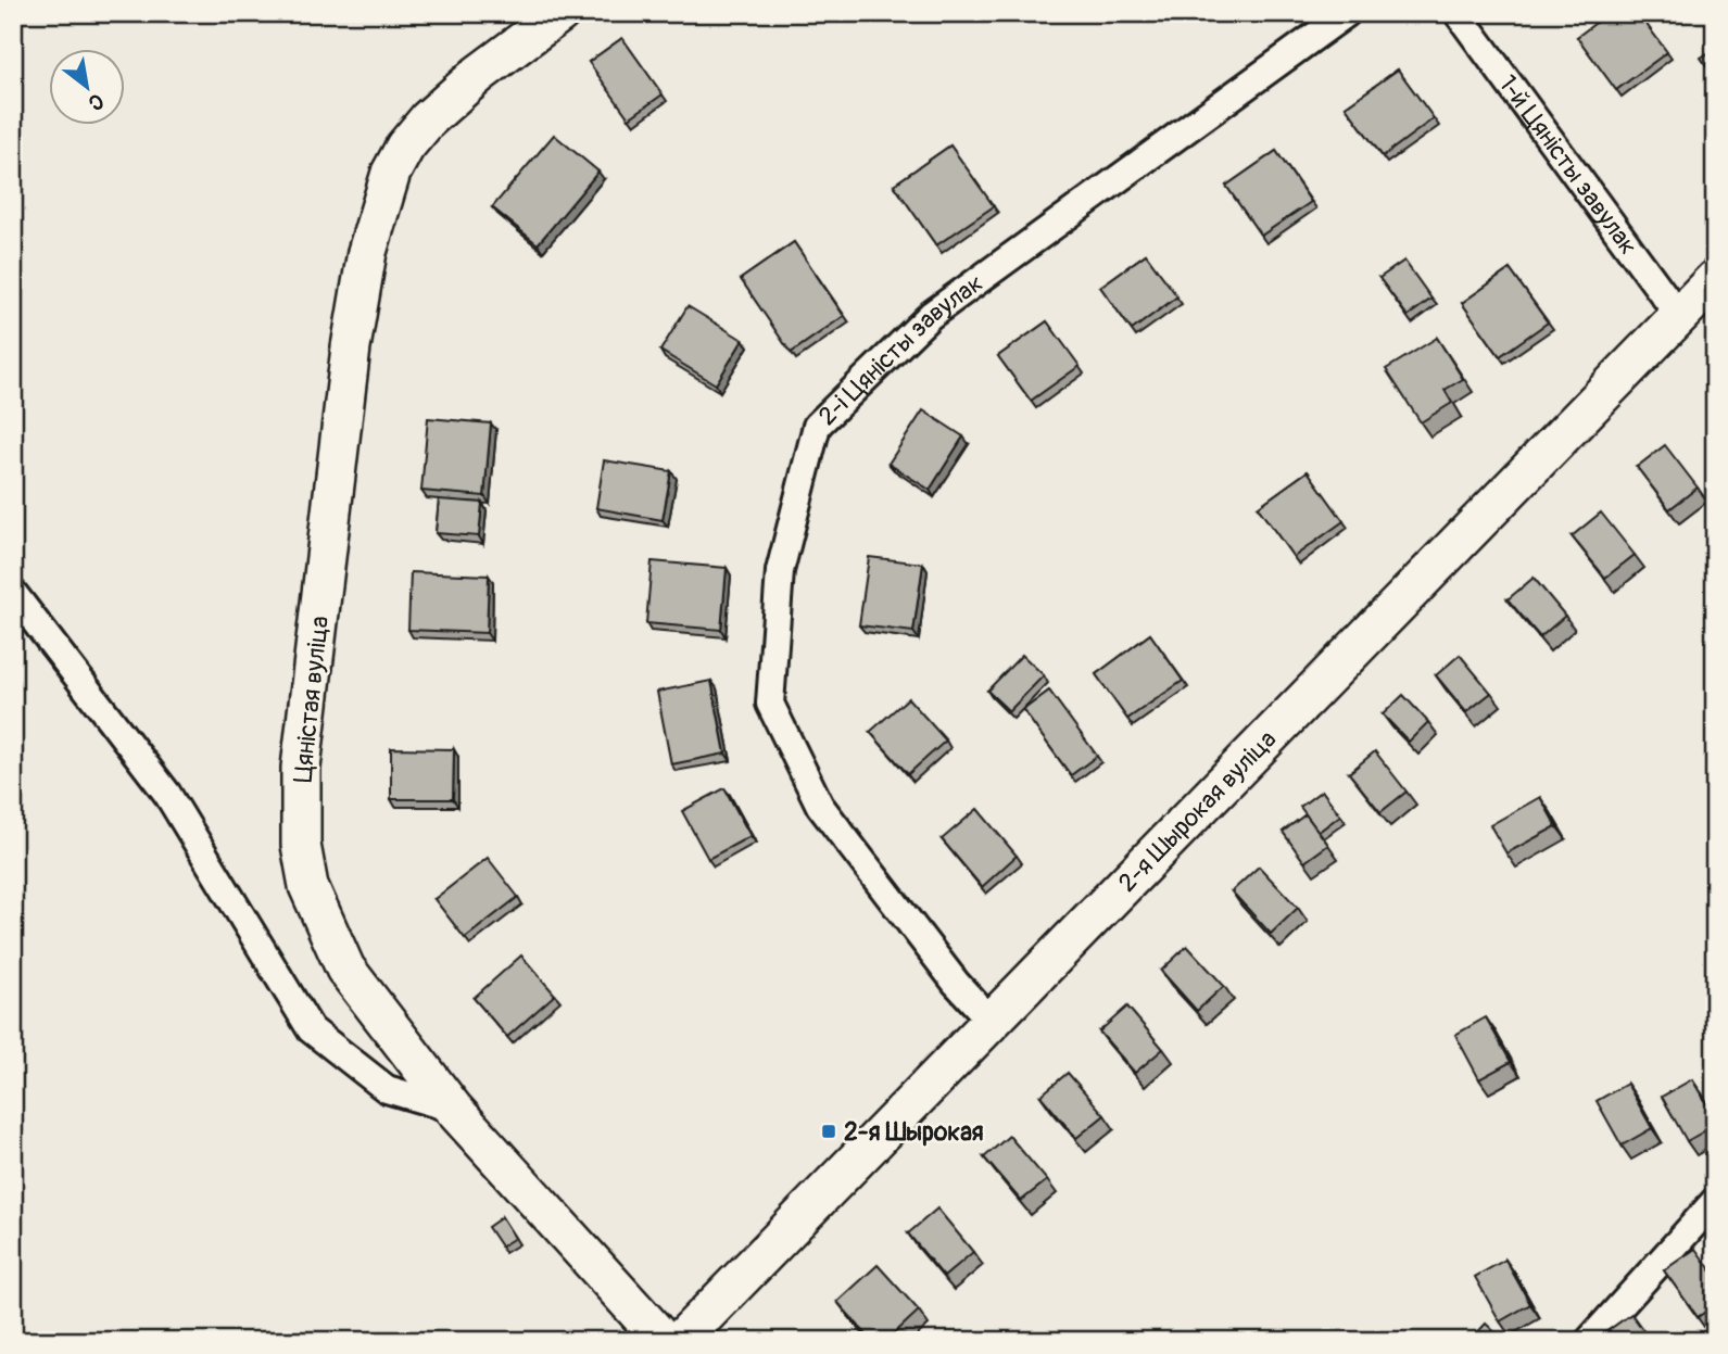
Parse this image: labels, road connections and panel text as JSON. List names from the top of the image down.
{
  "streets": {
    "street": [
      "1-й Цяністы завулак",
      "2-і Цяністы завулак",
      "Цяністая вуліца",
      "2-я Шырокая вуліца"
    ]
  },
  "crossings": [
    ["1-й Цяністы завулак", "2-я Шырокая вуліца"],
    ["2-і Цяністы завулак", "2-я Шырокая вуліца"]
  ],
  "places": {
    "transit": ["2-я Шырокая"]
  },
  "north": "bottom right"
}
